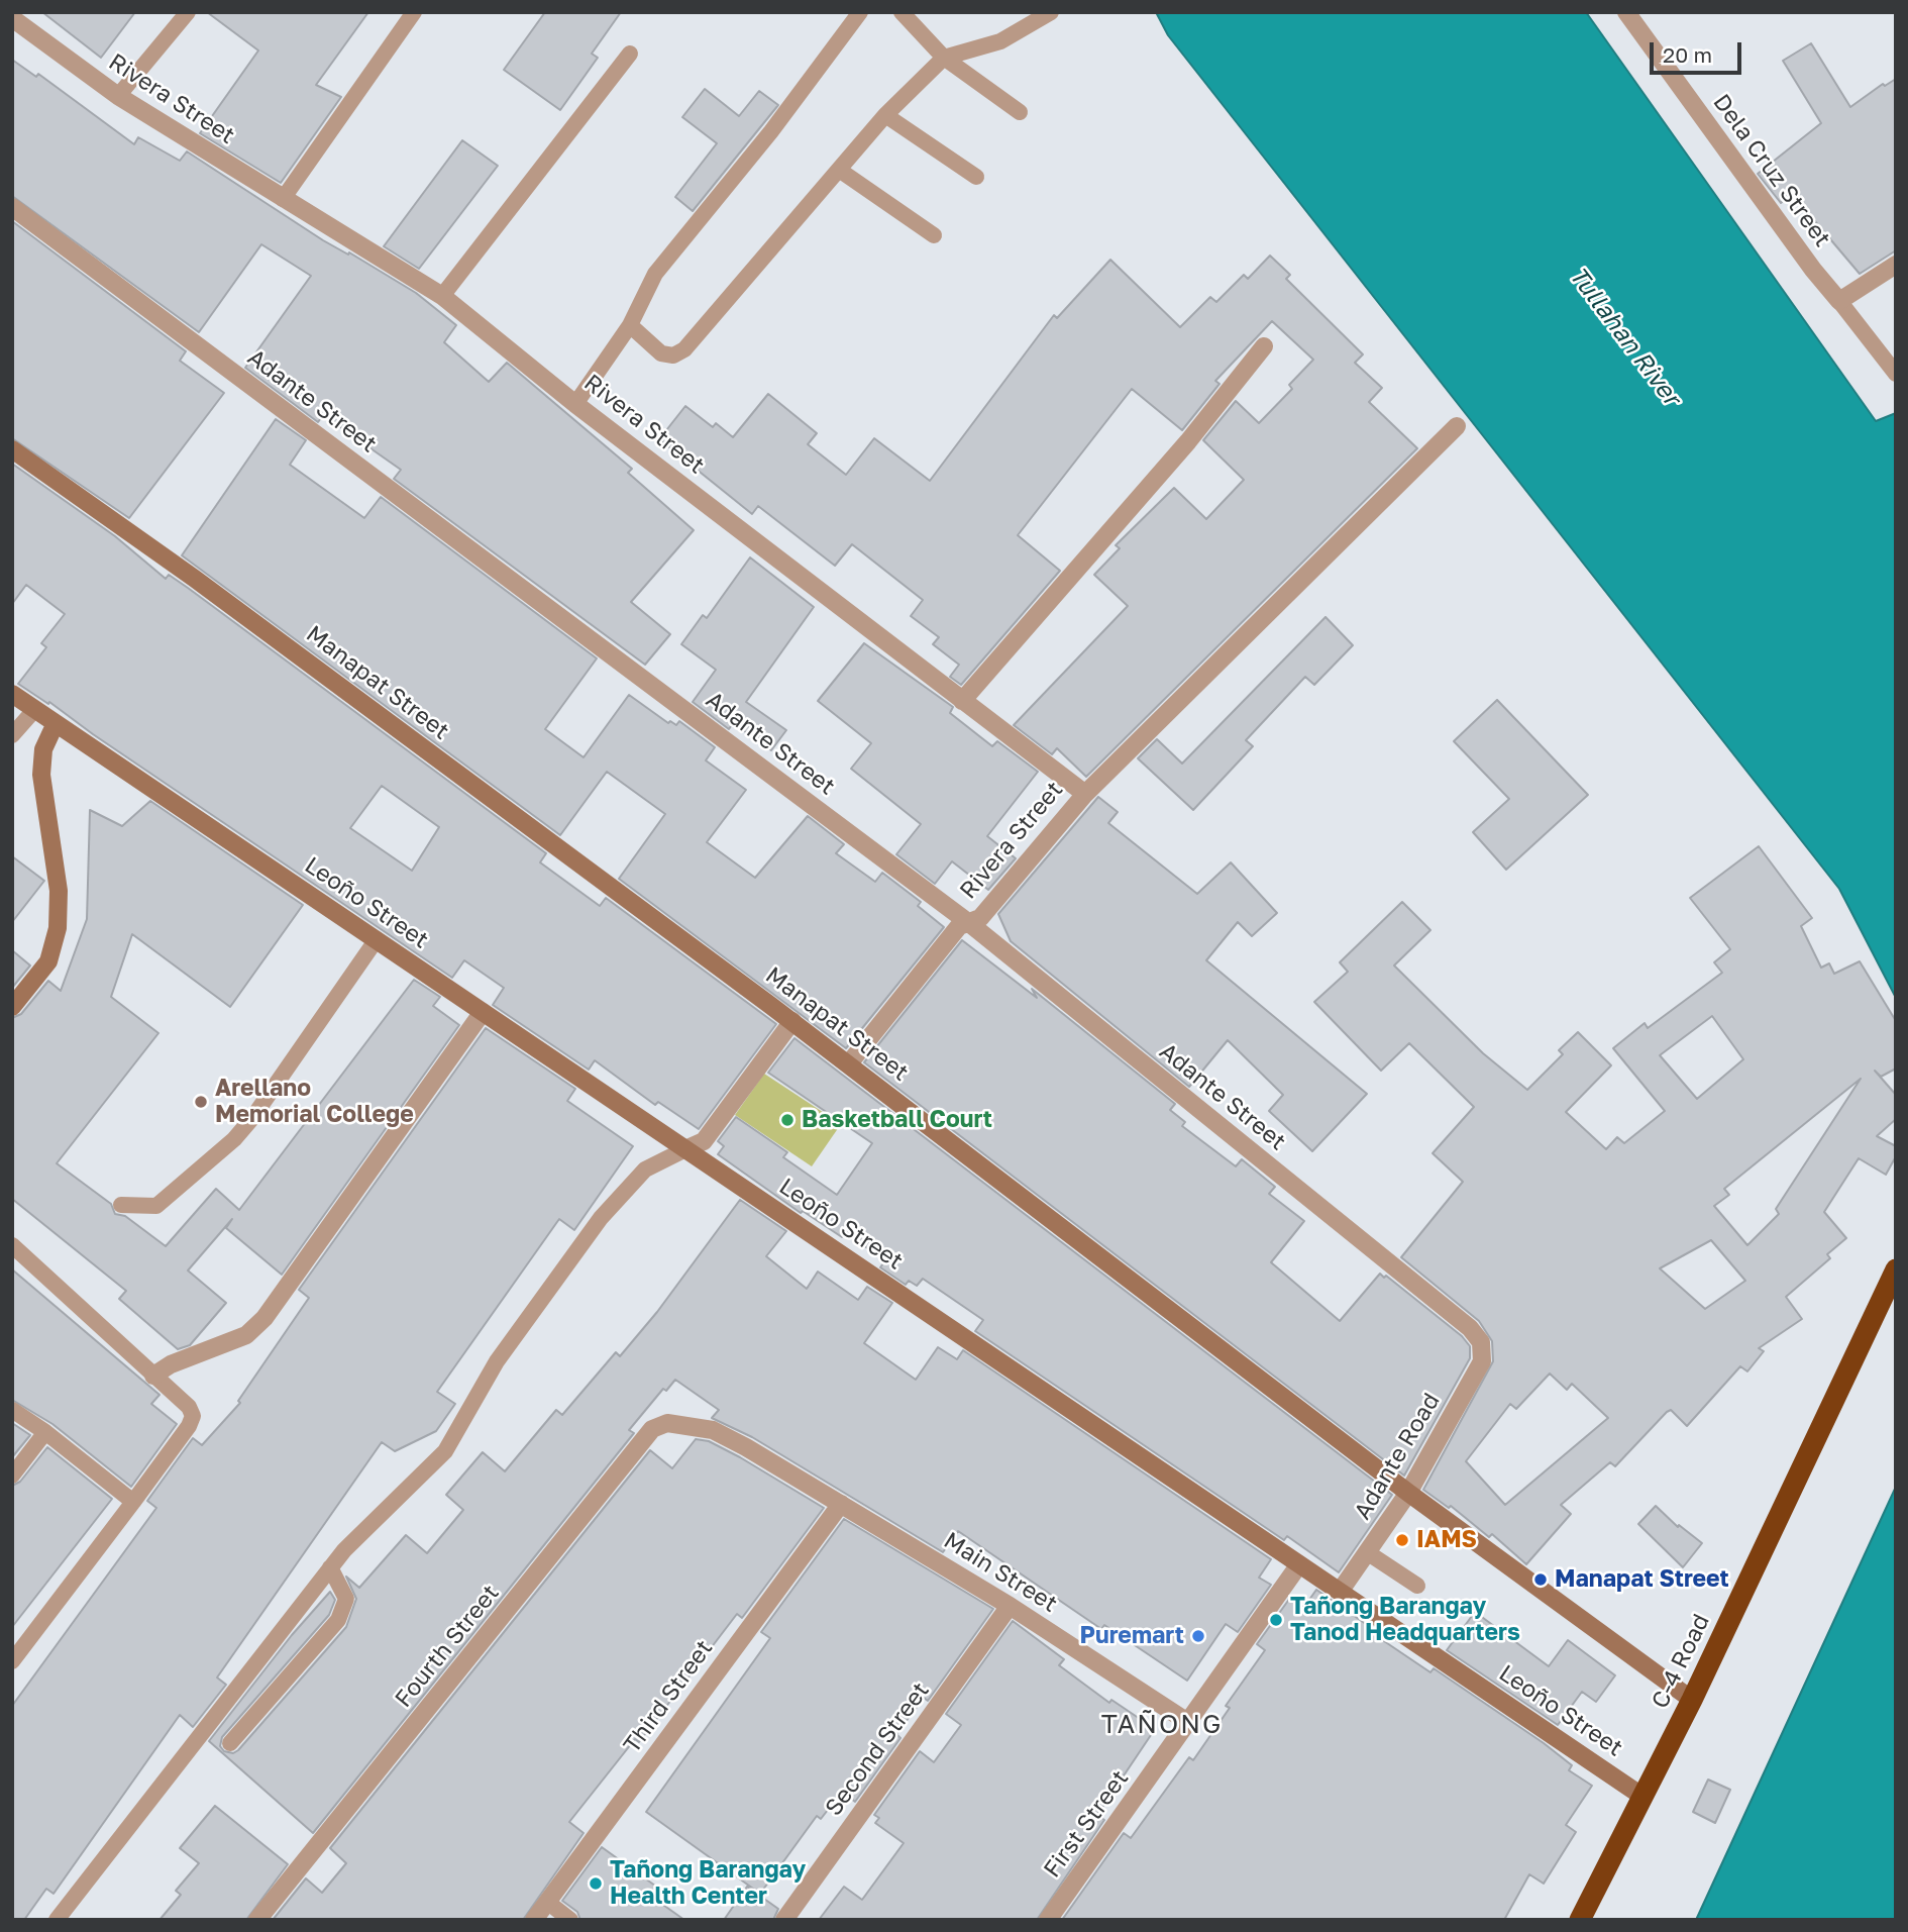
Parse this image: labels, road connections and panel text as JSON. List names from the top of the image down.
{
  "streets": {
    "highway": ["C-4 Road"],
    "main road": ["Manapat Street", "Leoño Street"],
    "street": [
      "Rivera Street",
      "Dela Cruz Street",
      "Adante Street",
      "Adante Road",
      "Main Street",
      "Fourth Street",
      "Third Street",
      "Second Street",
      "First Street"
    ]
  },
  "crossings": [
    ["Rivera Street", "Adante Street"],
    ["Rivera Street", "Manapat Street"],
    ["Adante Street", "Adante Road"],
    ["Manapat Street", "Adante Road"],
    ["Manapat Street", "C-4 Road"],
    ["Leoño Street", "Adante Road"],
    ["Leoño Street", "C-4 Road"],
    ["Main Street", "Fourth Street"],
    ["Main Street", "Third Street"],
    ["Main Street", "Second Street"],
    ["Main Street", "First Street"]
  ],
  "districts": ["TAÑONG"],
  "water": ["Tullahan River"],
  "places": [
    "Arellano Memorial College",
    "Basketball Court",
    "IAMS",
    "Manapat Street",
    "Tañong Barangay Tanod Headquarters",
    "Puremart",
    "Tañong Barangay Health Center"
  ],
  "scale_bar": "20 m"
}
